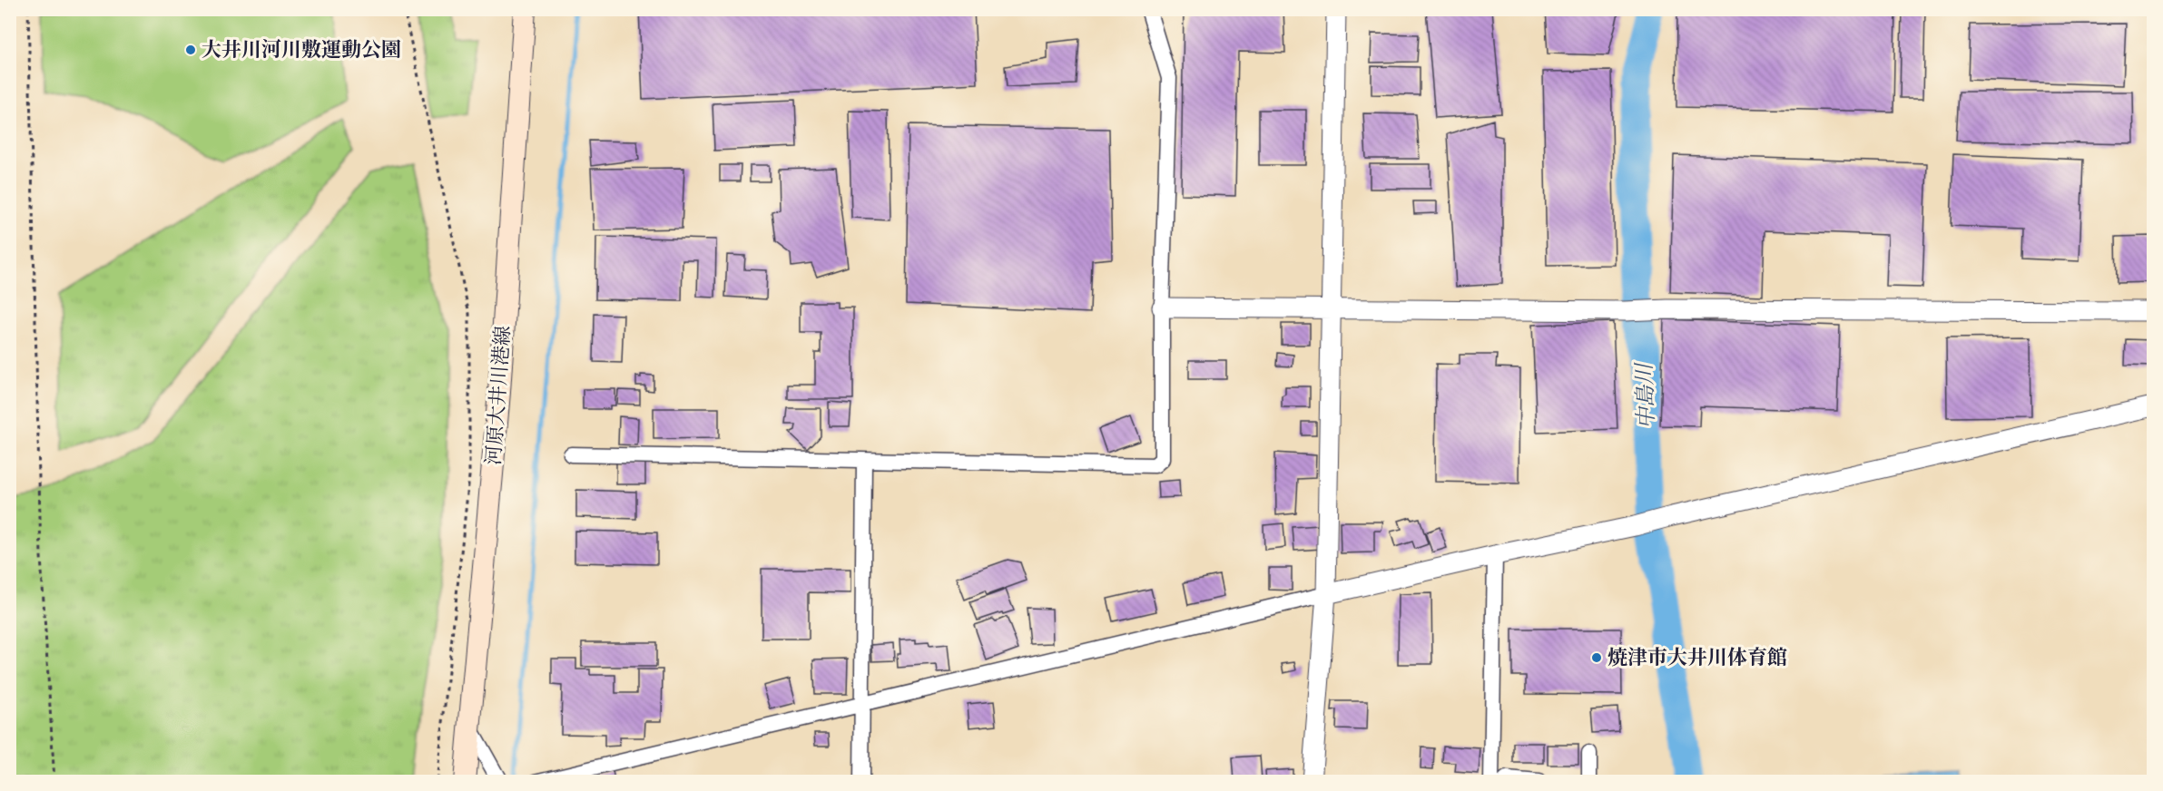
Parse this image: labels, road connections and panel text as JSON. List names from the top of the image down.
{
  "streets": {
    "main road": ["河原大井川港線"]
  },
  "water": ["中島川"],
  "places": ["大井川河川敷運動公園", "焼津市大井川体育館"]
}
